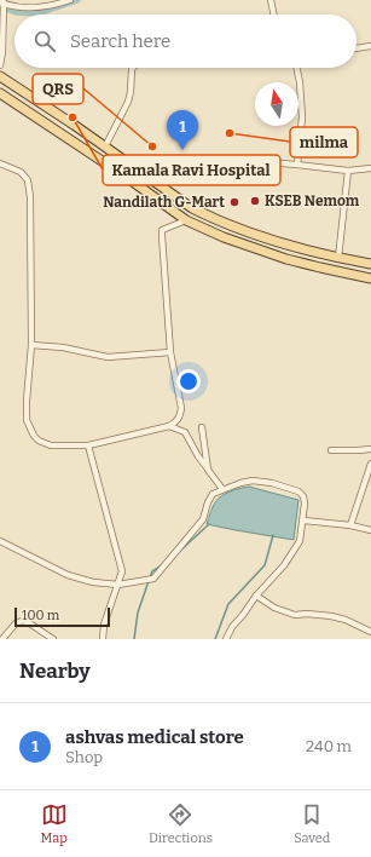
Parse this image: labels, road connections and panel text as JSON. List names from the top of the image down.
{
  "places": [
    "Kamala Ravi Hospital",
    "milma",
    "QRS",
    "KSEB Nemom",
    "Nandilath G-Mart"
  ],
  "scale_bar": "100 m",
  "north": "top",
  "page": {
    "search": "Search here",
    "pins": "1",
    "scale": "100 m",
    "heading": "Nearby",
    "list": [
      {
        "mark": "1",
        "name": "ashvas medical store",
        "note": "Shop",
        "value": "240 m"
      }
    ],
    "nav": ["Map", "Directions", "Saved"]
  }
}
